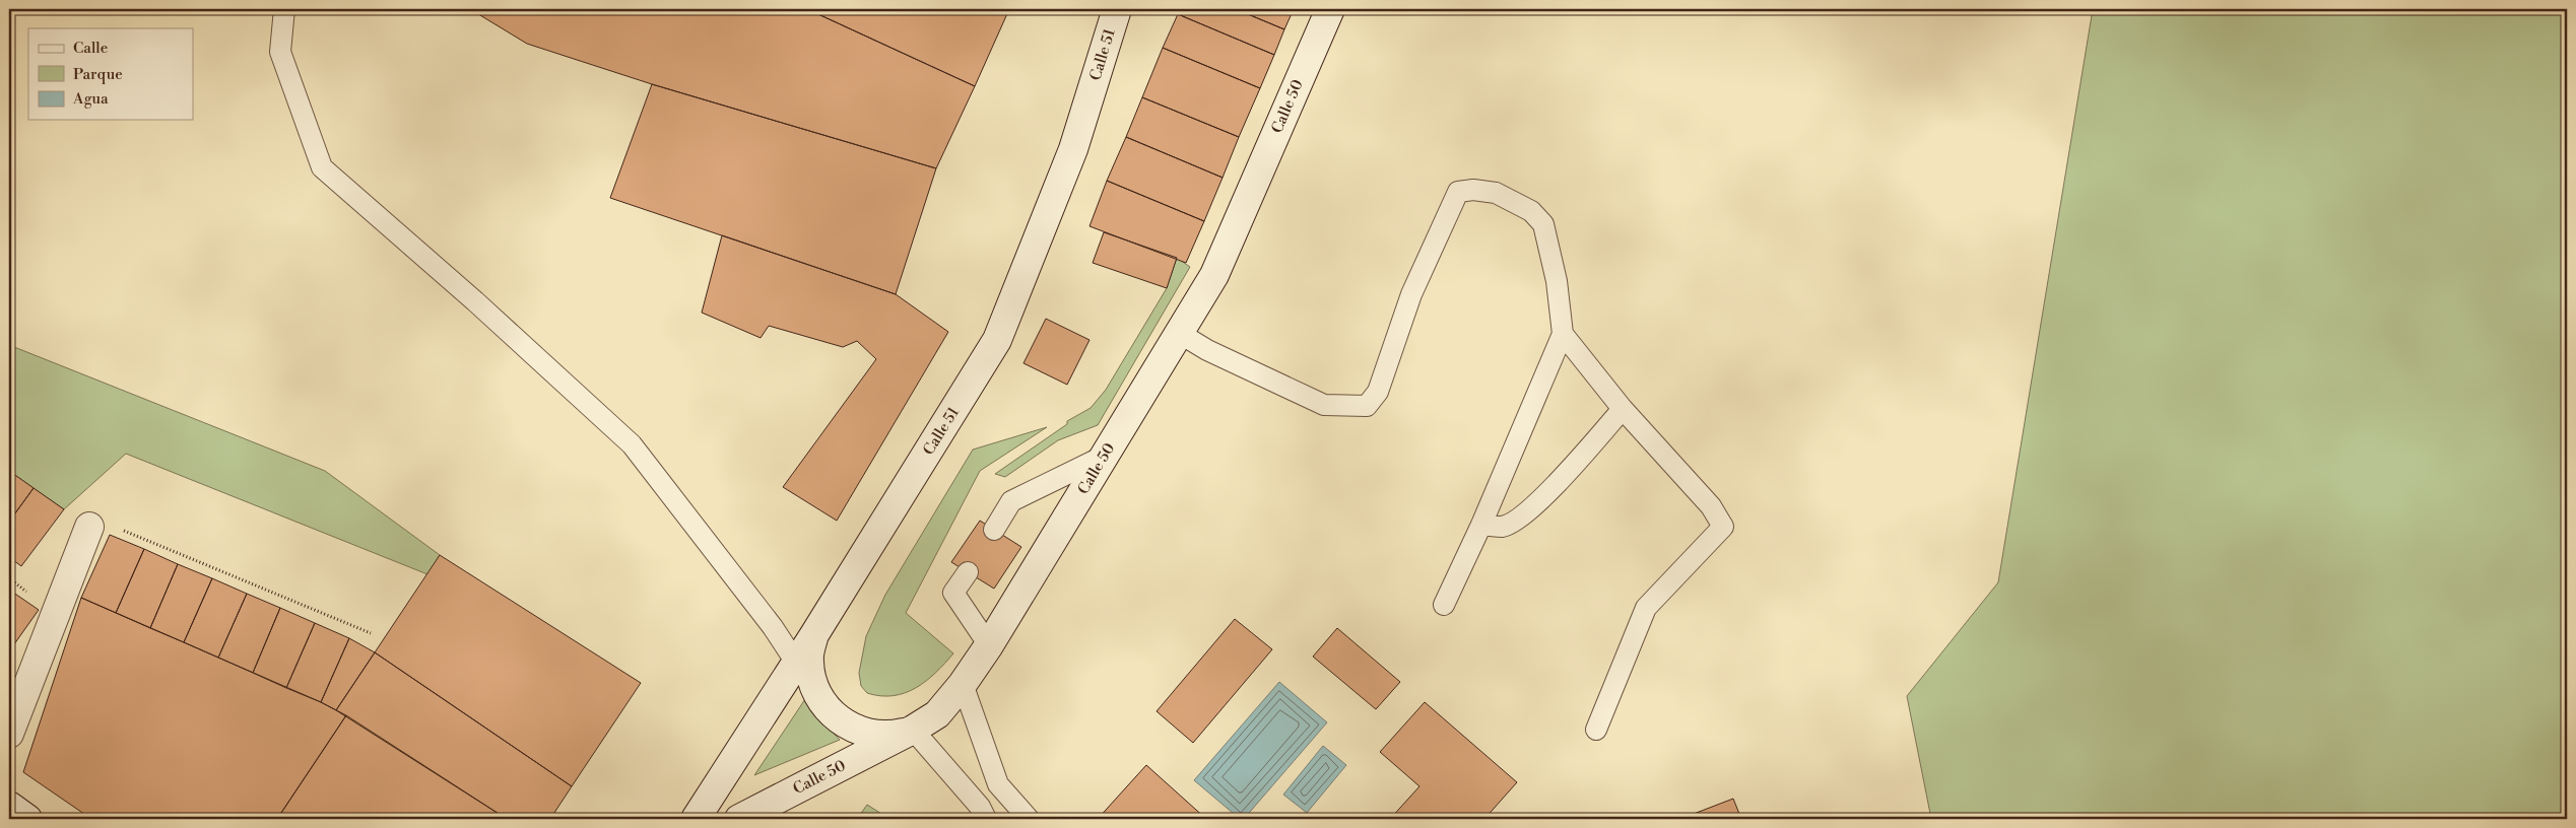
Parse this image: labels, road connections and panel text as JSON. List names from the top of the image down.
{
  "streets": {
    "main road": ["Calle 51", "Calle 50"]
  },
  "legend": ["Calle", "Parque", "Agua"]
}
